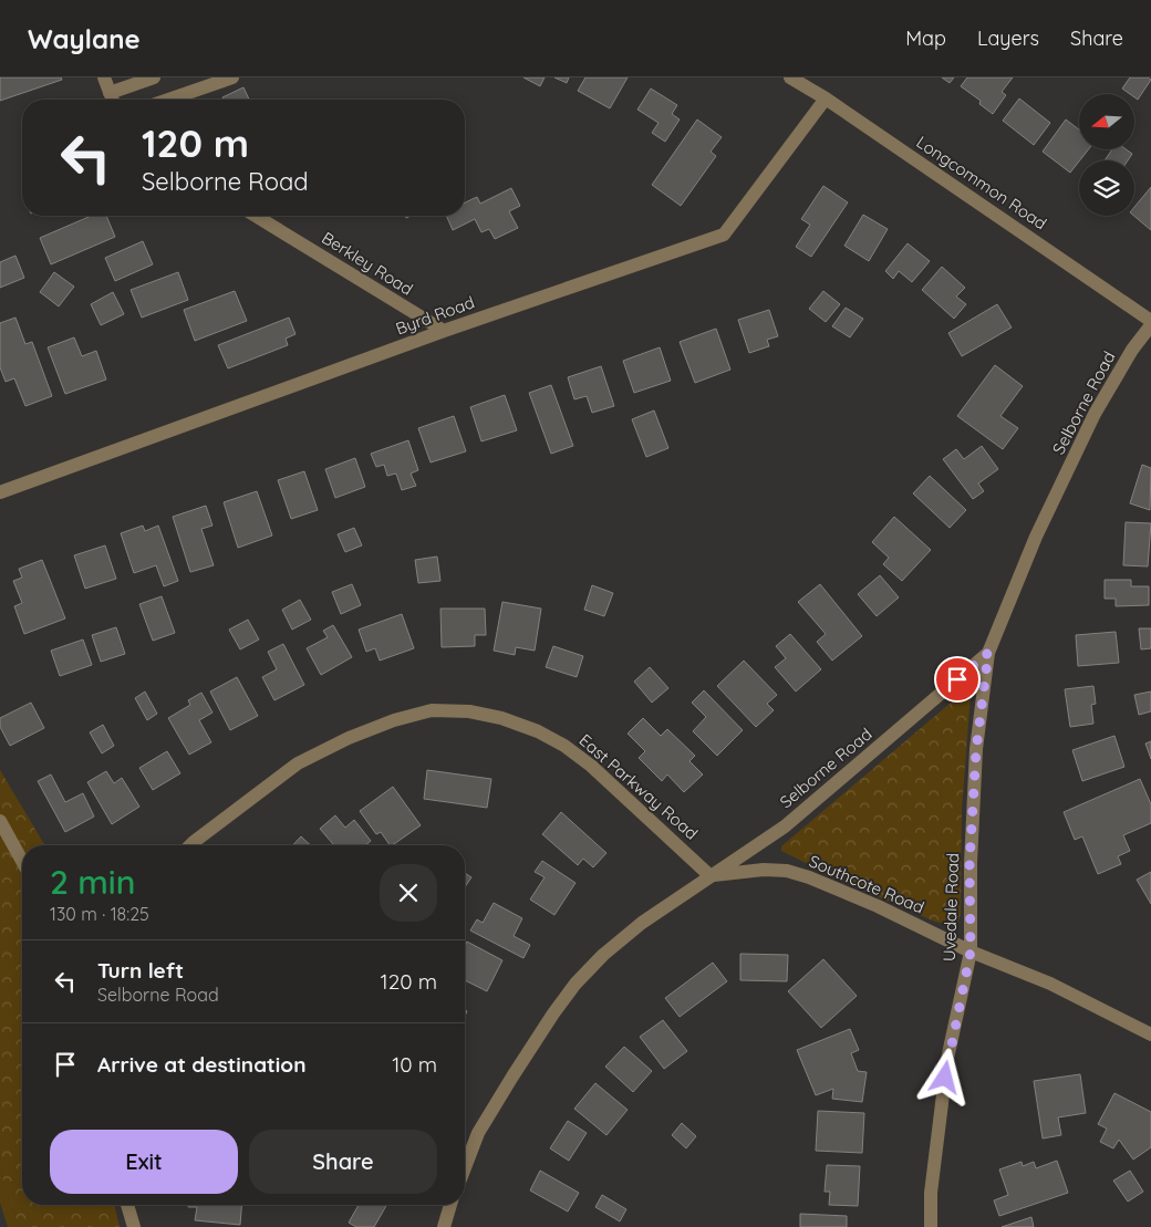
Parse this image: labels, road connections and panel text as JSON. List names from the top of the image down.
{
  "streets": {
    "street": [
      "Longcommon Road",
      "Berkley Road",
      "Byrd Road",
      "Selborne Road",
      "East Parkway Road",
      "Southcote Road",
      "Uvedale Road"
    ]
  },
  "crossings": [
    ["Longcommon Road", "Byrd Road"],
    ["Berkley Road", "Byrd Road"],
    ["Selborne Road", "East Parkway Road"],
    ["Selborne Road", "Southcote Road"],
    ["Selborne Road", "Uvedale Road"],
    ["East Parkway Road", "Southcote Road"],
    ["Southcote Road", "Uvedale Road"]
  ],
  "north": "left",
  "page": {
    "header": "Waylane",
    "nav": ["Map", "Layers", "Share"],
    "turn": ["120 m", "Selborne Road"],
    "heading": ["2 min", "130 m · 18:25"],
    "list": [
      {
        "name": "Turn left",
        "note": "Selborne Road",
        "value": "120 m"
      },
      {
        "name": "Arrive at destination",
        "value": "10 m"
      }
    ],
    "buttons": ["Exit", "Share"]
  }
}
